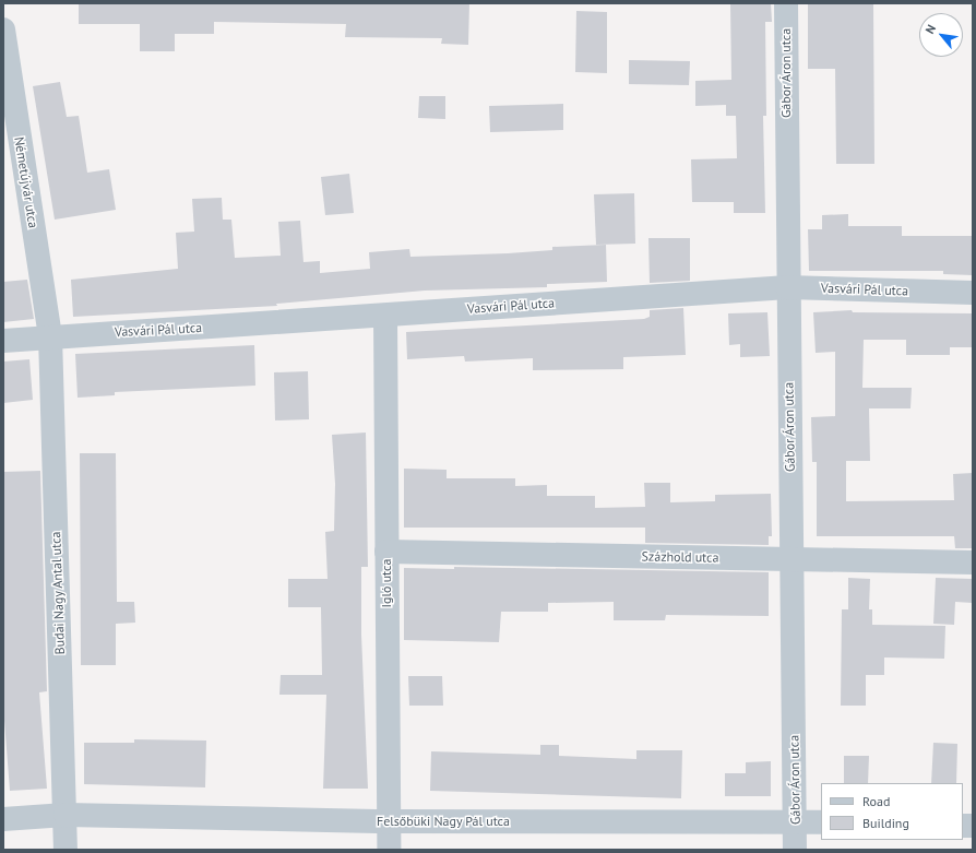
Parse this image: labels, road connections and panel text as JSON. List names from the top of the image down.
{
  "streets": {
    "street": [
      "Gábor Áron utca",
      "Németújvár utca",
      "Vasvári Pál utca",
      "Százhold utca",
      "Igló utca",
      "Budai Nagy Antal utca",
      "Felsőbüki Nagy Pál utca"
    ]
  },
  "crossings": [
    ["Gábor Áron utca", "Vasvári Pál utca"],
    ["Gábor Áron utca", "Százhold utca"],
    ["Gábor Áron utca", "Felsőbüki Nagy Pál utca"],
    ["Németújvár utca", "Vasvári Pál utca"],
    ["Németújvár utca", "Budai Nagy Antal utca"],
    ["Vasvári Pál utca", "Igló utca"],
    ["Vasvári Pál utca", "Budai Nagy Antal utca"],
    ["Százhold utca", "Igló utca"],
    ["Igló utca", "Felsőbüki Nagy Pál utca"],
    ["Budai Nagy Antal utca", "Felsőbüki Nagy Pál utca"]
  ],
  "legend": ["Road", "Building"],
  "north": "top left"
}
